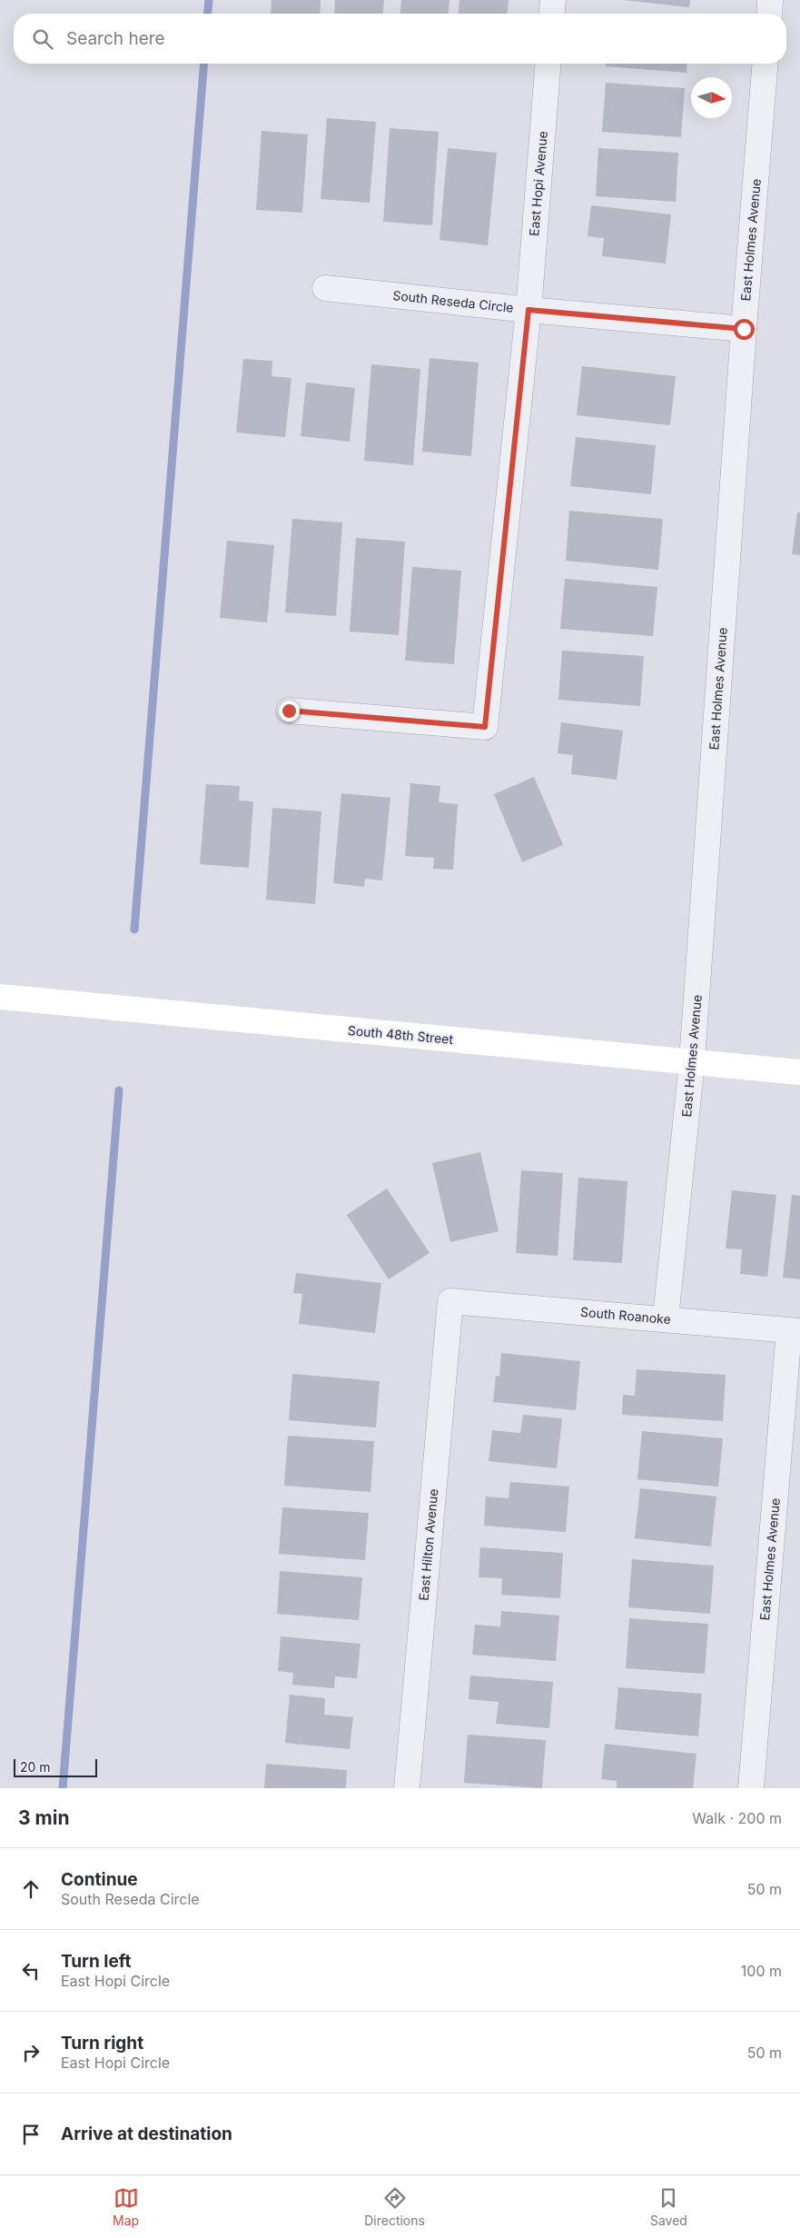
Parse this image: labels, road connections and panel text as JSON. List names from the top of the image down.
{
  "streets": {
    "street": [
      "East Hopi Avenue",
      "East Holmes Avenue",
      "South Reseda Circle",
      "South 48th Street",
      "South Roanoke",
      "East Hilton Avenue"
    ]
  },
  "crossings": [
    ["East Hopi Avenue", "South Reseda Circle"],
    ["East Holmes Avenue", "South Reseda Circle"],
    ["East Holmes Avenue", "South 48th Street"],
    ["East Holmes Avenue", "South Roanoke"],
    ["South Roanoke", "East Hilton Avenue"]
  ],
  "scale_bar": "20 m",
  "north": "right",
  "page": {
    "search": "Search here",
    "scale": "20 m",
    "heading": ["3 min", "Walk · 200 m"],
    "list": [
      ["Continue", "South Reseda Circle", "50 m"],
      ["Turn left", "East Hopi Circle", "100 m"],
      ["Turn right", "East Hopi Circle", "50 m"],
      "Arrive at destination"
    ],
    "nav": ["Map", "Directions", "Saved"]
  }
}
